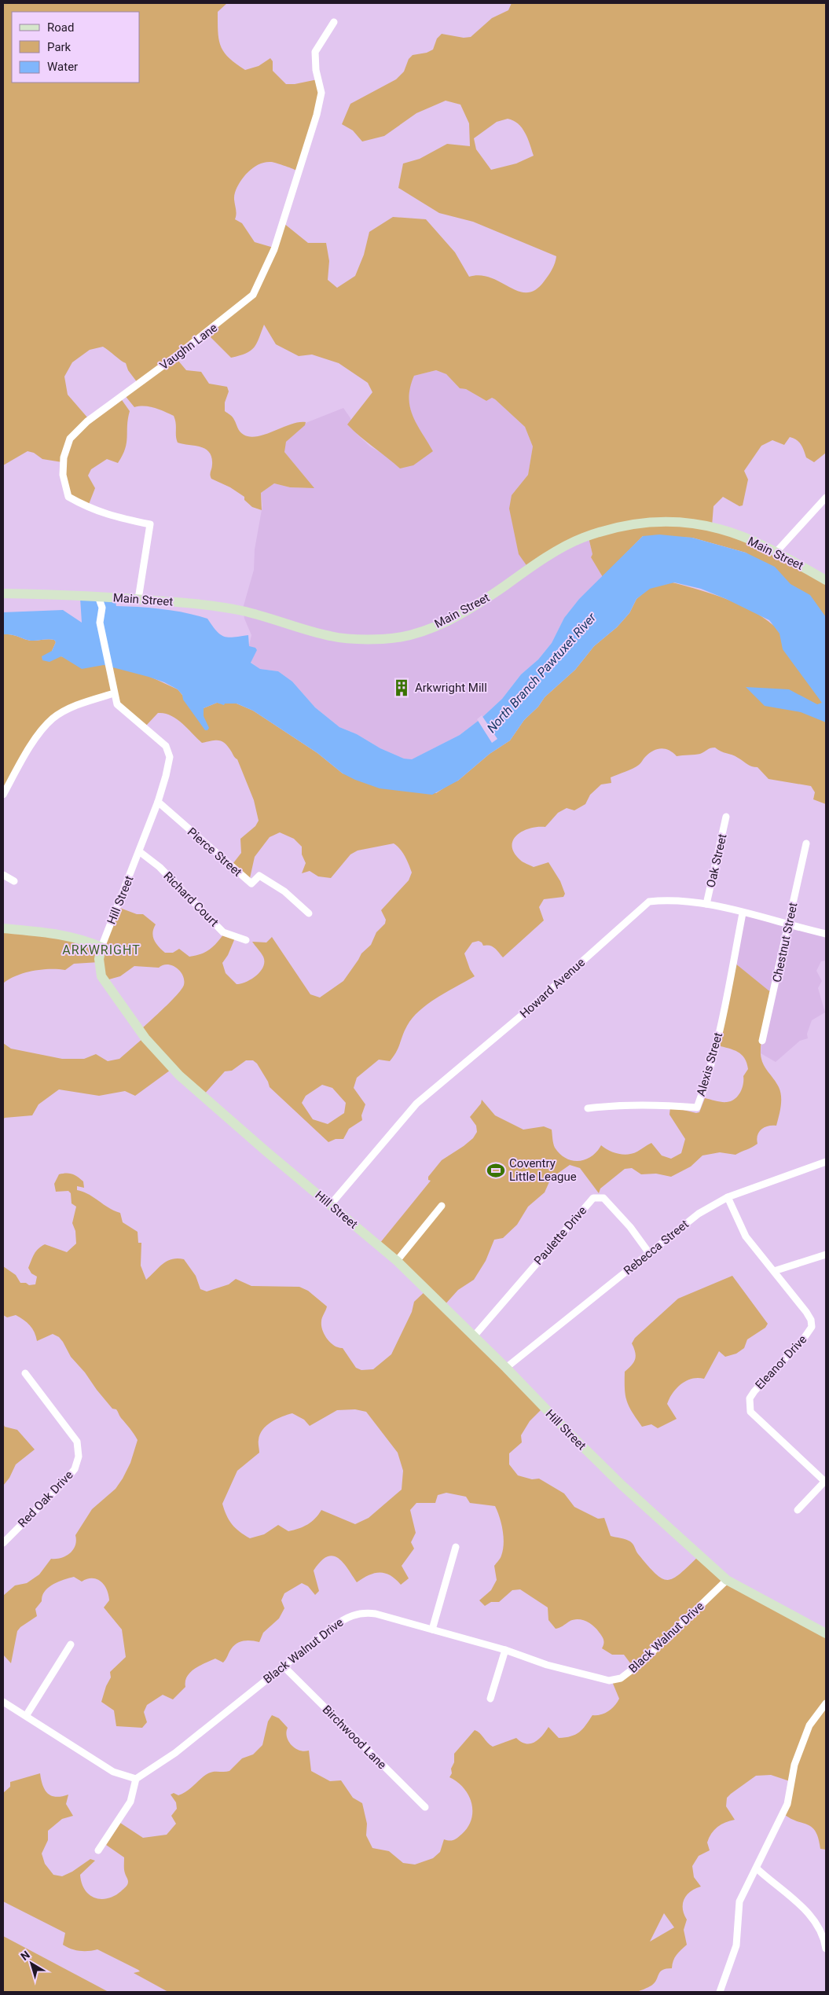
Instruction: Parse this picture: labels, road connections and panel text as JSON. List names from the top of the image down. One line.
{"streets":{"street":["Vaughn Lane","Main Street","Pierce Street","Oak Street","Richard Court","Hill Street","Chestnut Street","Howard Avenue","Alexis Street","Paulette Drive","Rebecca Street","Eleanor Drive","Red Oak Drive","Black Walnut Drive","Birchwood Lane"]},"crossings":[["Vaughn Lane","Main Street"],["Main Street","Hill Street"],["Pierce Street","Hill Street"],["Oak Street","Howard Avenue"],["Richard Court","Hill Street"],["Hill Street","Howard Avenue"],["Hill Street","Paulette Drive"],["Hill Street","Rebecca Street"],["Hill Street","Black Walnut Drive"],["Chestnut Street","Howard Avenue"],["Howard Avenue","Alexis Street"],["Paulette Drive","Rebecca Street"],["Rebecca Street","Eleanor Drive"],["Black Walnut Drive","Birchwood Lane"]],"districts":["ARKWRIGHT"],"water":["North Branch Pawtuxet River"],"places":{"building":["Arkwright Mill"],"sports":["Coventry Little League"]},"legend":["Road","Park","Water"],"north":"top left"}
